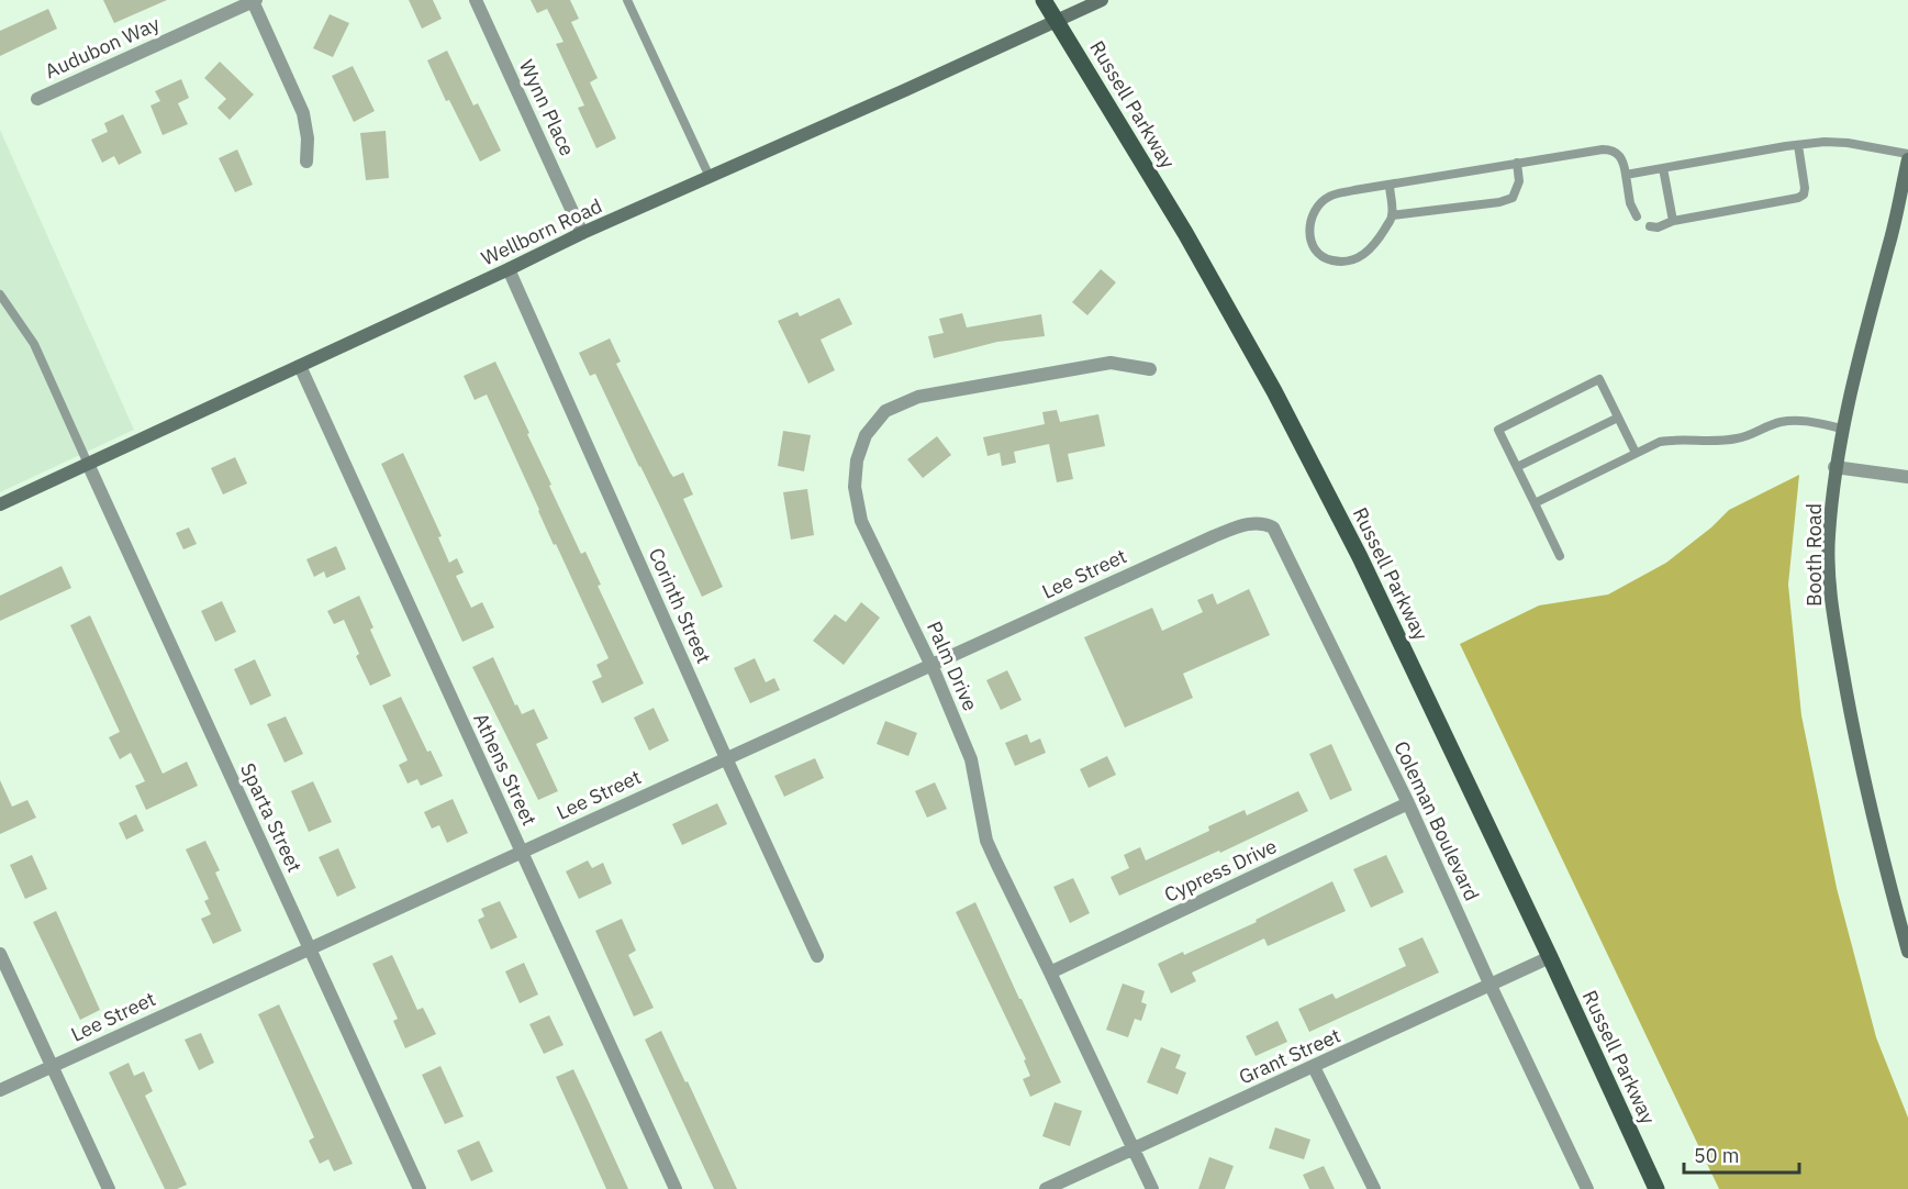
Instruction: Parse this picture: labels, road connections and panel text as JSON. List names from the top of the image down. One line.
{"streets":{"main road":["Russell Parkway"],"street":["Audubon Way","Wynn Place","Wellborn Road","Booth Road","Lee Street","Corinth Street","Palm Drive","Athens Street","Sparta Street","Coleman Boulevard","Cypress Drive","Grant Street"]},"crossings":[["Russell Parkway","Wellborn Road"],["Russell Parkway","Grant Street"],["Wynn Place","Wellborn Road"],["Wellborn Road","Corinth Street"],["Wellborn Road","Athens Street"],["Wellborn Road","Sparta Street"],["Lee Street","Corinth Street"],["Lee Street","Palm Drive"],["Lee Street","Athens Street"],["Lee Street","Sparta Street"],["Lee Street","Coleman Boulevard"],["Palm Drive","Cypress Drive"],["Palm Drive","Grant Street"],["Coleman Boulevard","Cypress Drive"],["Coleman Boulevard","Grant Street"]],"scale_bar":"50 m"}
